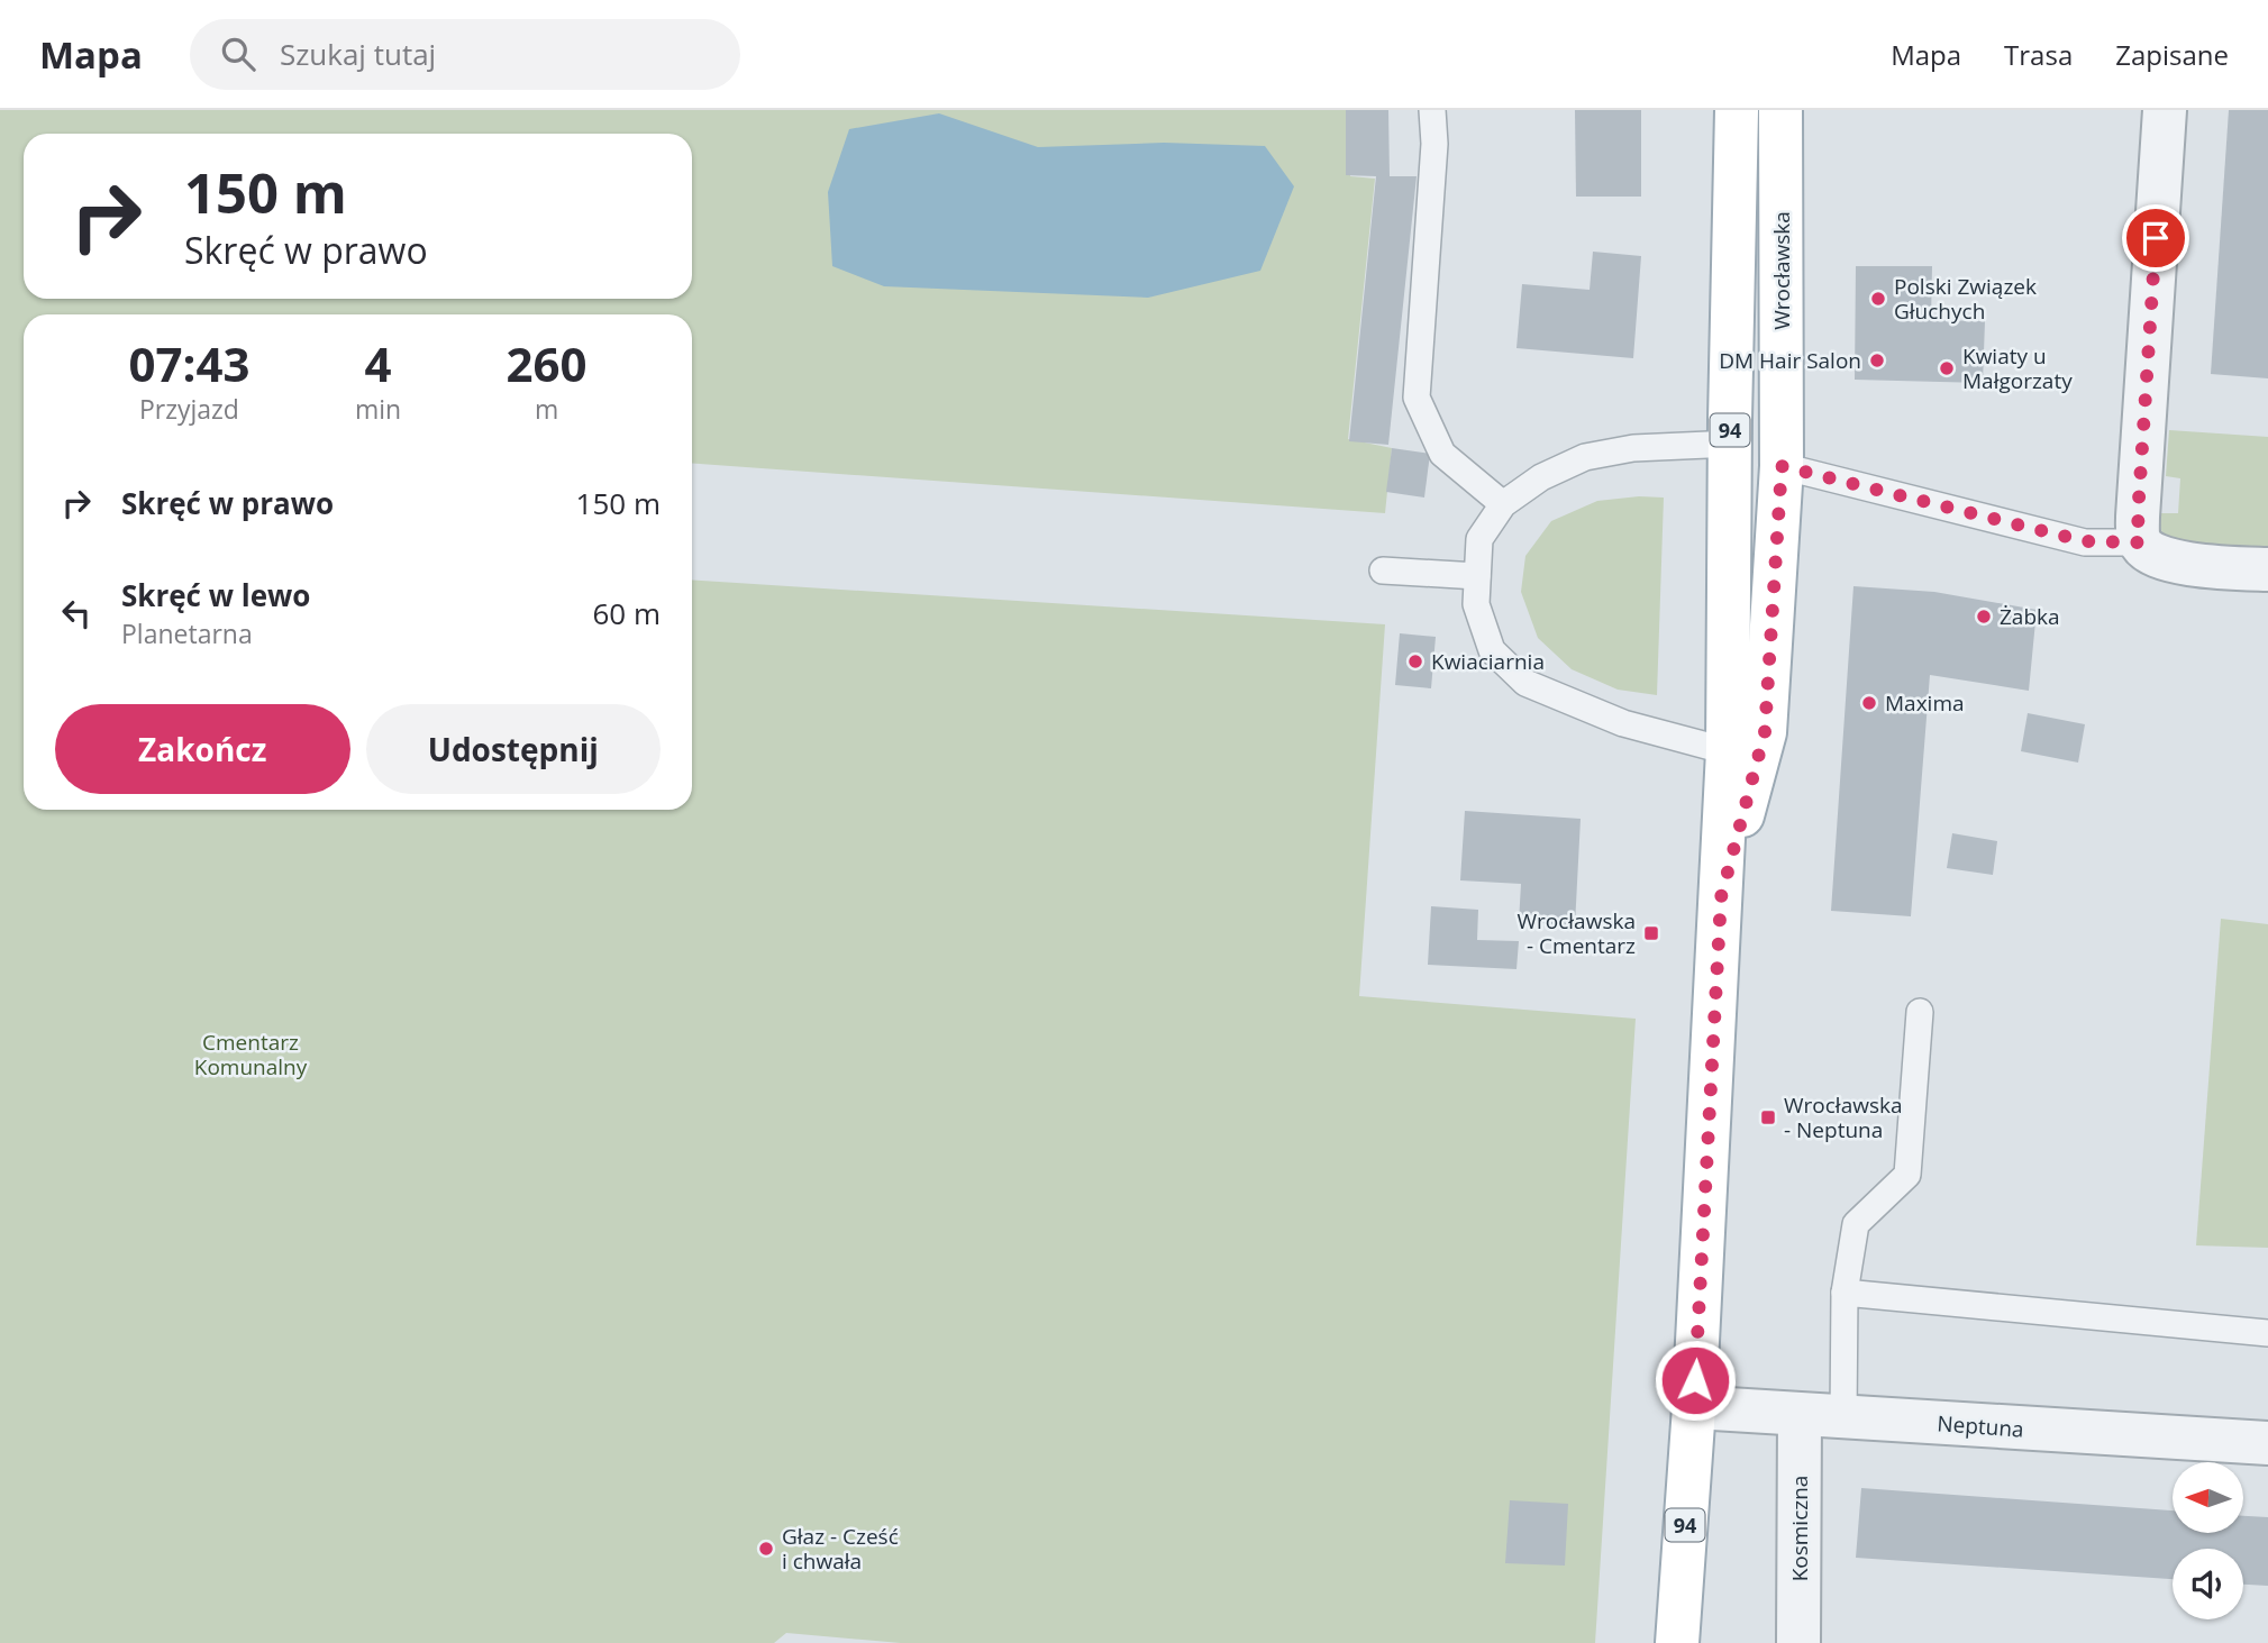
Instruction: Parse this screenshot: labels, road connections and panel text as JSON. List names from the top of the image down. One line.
{"streets":{"main road":["Wrocławska","94"],"street":["Neptuna","Kosmiczna"]},"crossings":[["Wrocławska","Neptuna"],["Neptuna","Kosmiczna"]],"parks":["Cmentarz Komunalny"],"places":{"other":["Polski Związek Głuchych","DM Hair Salon","Kwiaty u Małgorzaty","Żabka","Kwiaciarnia","Maxima","Głaz - Cześć i chwała"],"transit":["Wrocławska - Cmentarz","Wrocławska - Neptuna"]},"north":"left","page":{"header":"Mapa","search":"Szukaj tutaj","nav":["Mapa","Trasa","Zapisane"],"turn":["150 m","Skręć w prawo"],"eta":["07:43","Przyjazd","4","min","260","m"],"list":[{"name":"Skręć w prawo","value":"150 m"},{"name":"Skręć w lewo","note":"Planetarna","value":"60 m"}],"buttons":["Zakończ","Udostępnij"]}}
